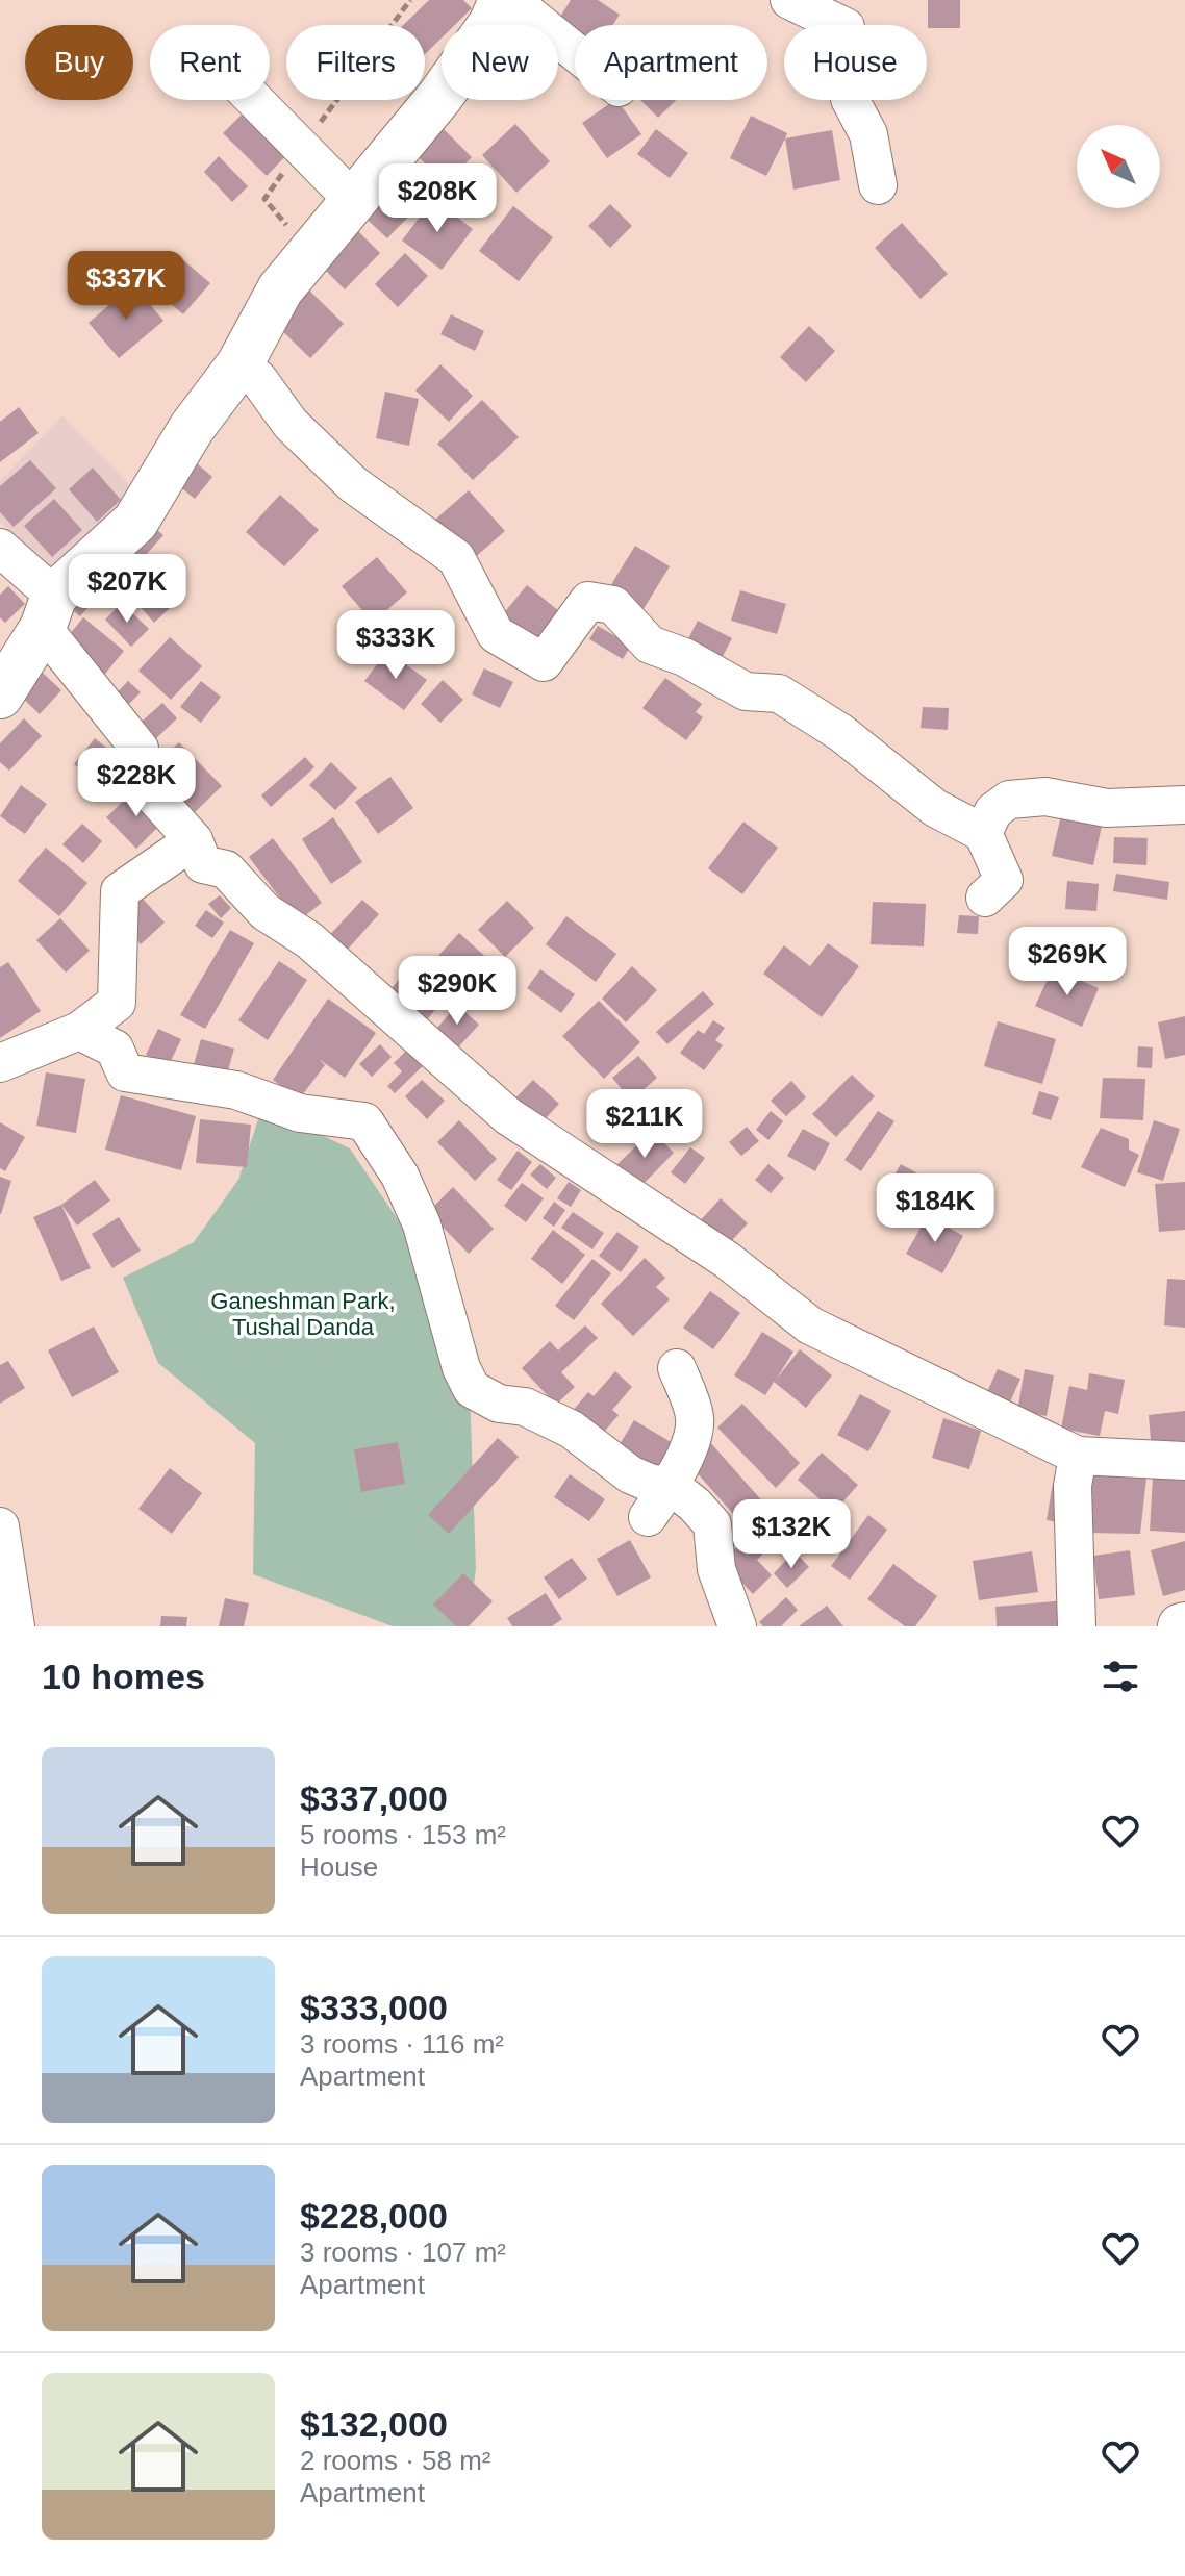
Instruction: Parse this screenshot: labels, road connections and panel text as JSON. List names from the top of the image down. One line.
{"parks":["Ganeshman Park, Tushal Danda"],"north":"top left","page":{"chip":["Buy","Rent","Filters","New","Apartment","House"],"price":["$208K","$337K","$207K","$333K","$228K","$269K","$290K","$211K","$184K","$132K"],"heading":"10 homes","list":[{"name":"$337,000","note":"5 rooms · 153 m² · House"},{"name":"$333,000","note":"3 rooms · 116 m² · Apartment"},{"name":"$228,000","note":"3 rooms · 107 m² · Apartment"},{"name":"$132,000","note":"2 rooms · 58 m² · Apartment"}]}}
